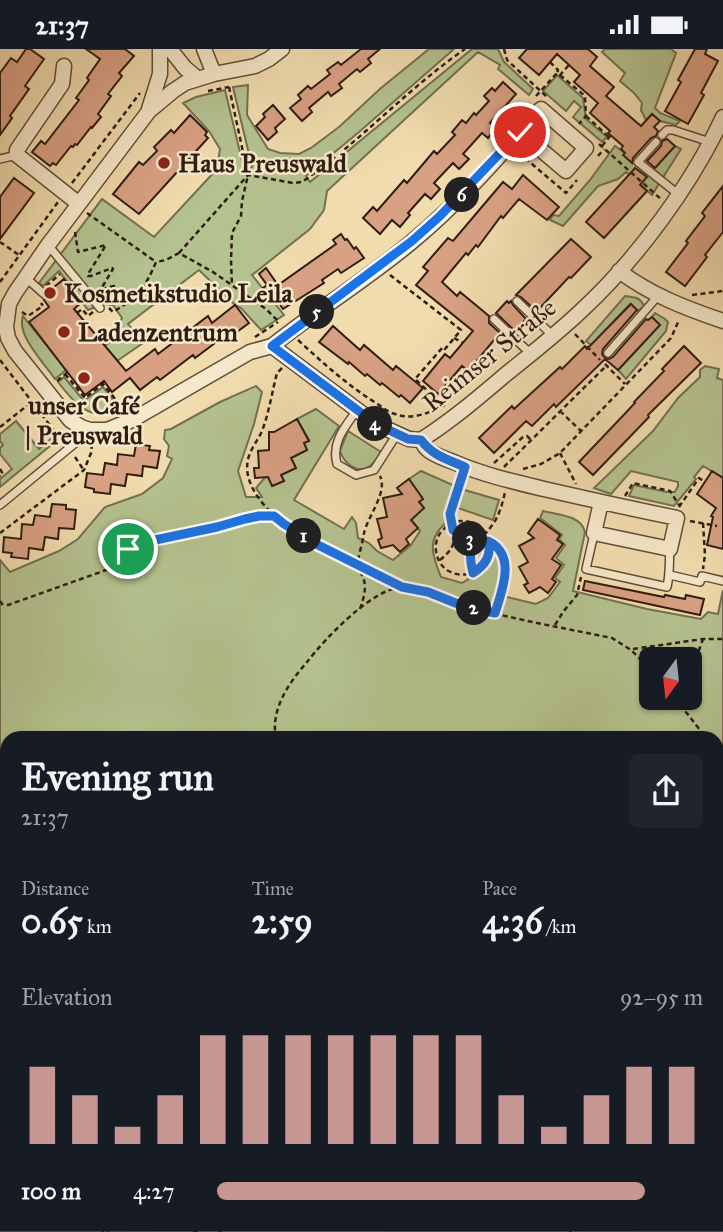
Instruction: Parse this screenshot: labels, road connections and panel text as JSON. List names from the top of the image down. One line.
{"streets":{"street":["Reimser Straße"]},"places":["Haus Preuswald","Kosmetikstudio Leila","Ladenzentrum","unser Café | Preuswald"],"north":"bottom","page":{"status":"21:37","pins":["6","5","4","1","3","2"],"heading":["Evening run","21:37"],"stats":[["Distance","0.65 km"],["Time","2:59"],["Pace","4:36 /km"]],"chart":["Elevation","92–95 m"],"list":[{"name":"100 m","note":"4:27"}]}}
